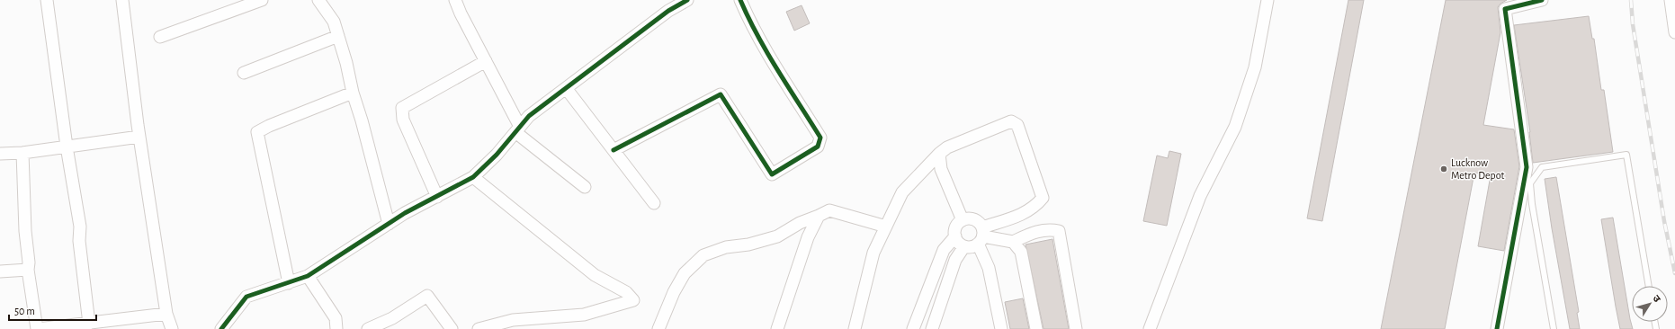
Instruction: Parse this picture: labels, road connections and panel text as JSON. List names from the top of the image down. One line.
{"places":["Lucknow Metro Depot"],"scale_bar":"50 m","north":"top right"}
